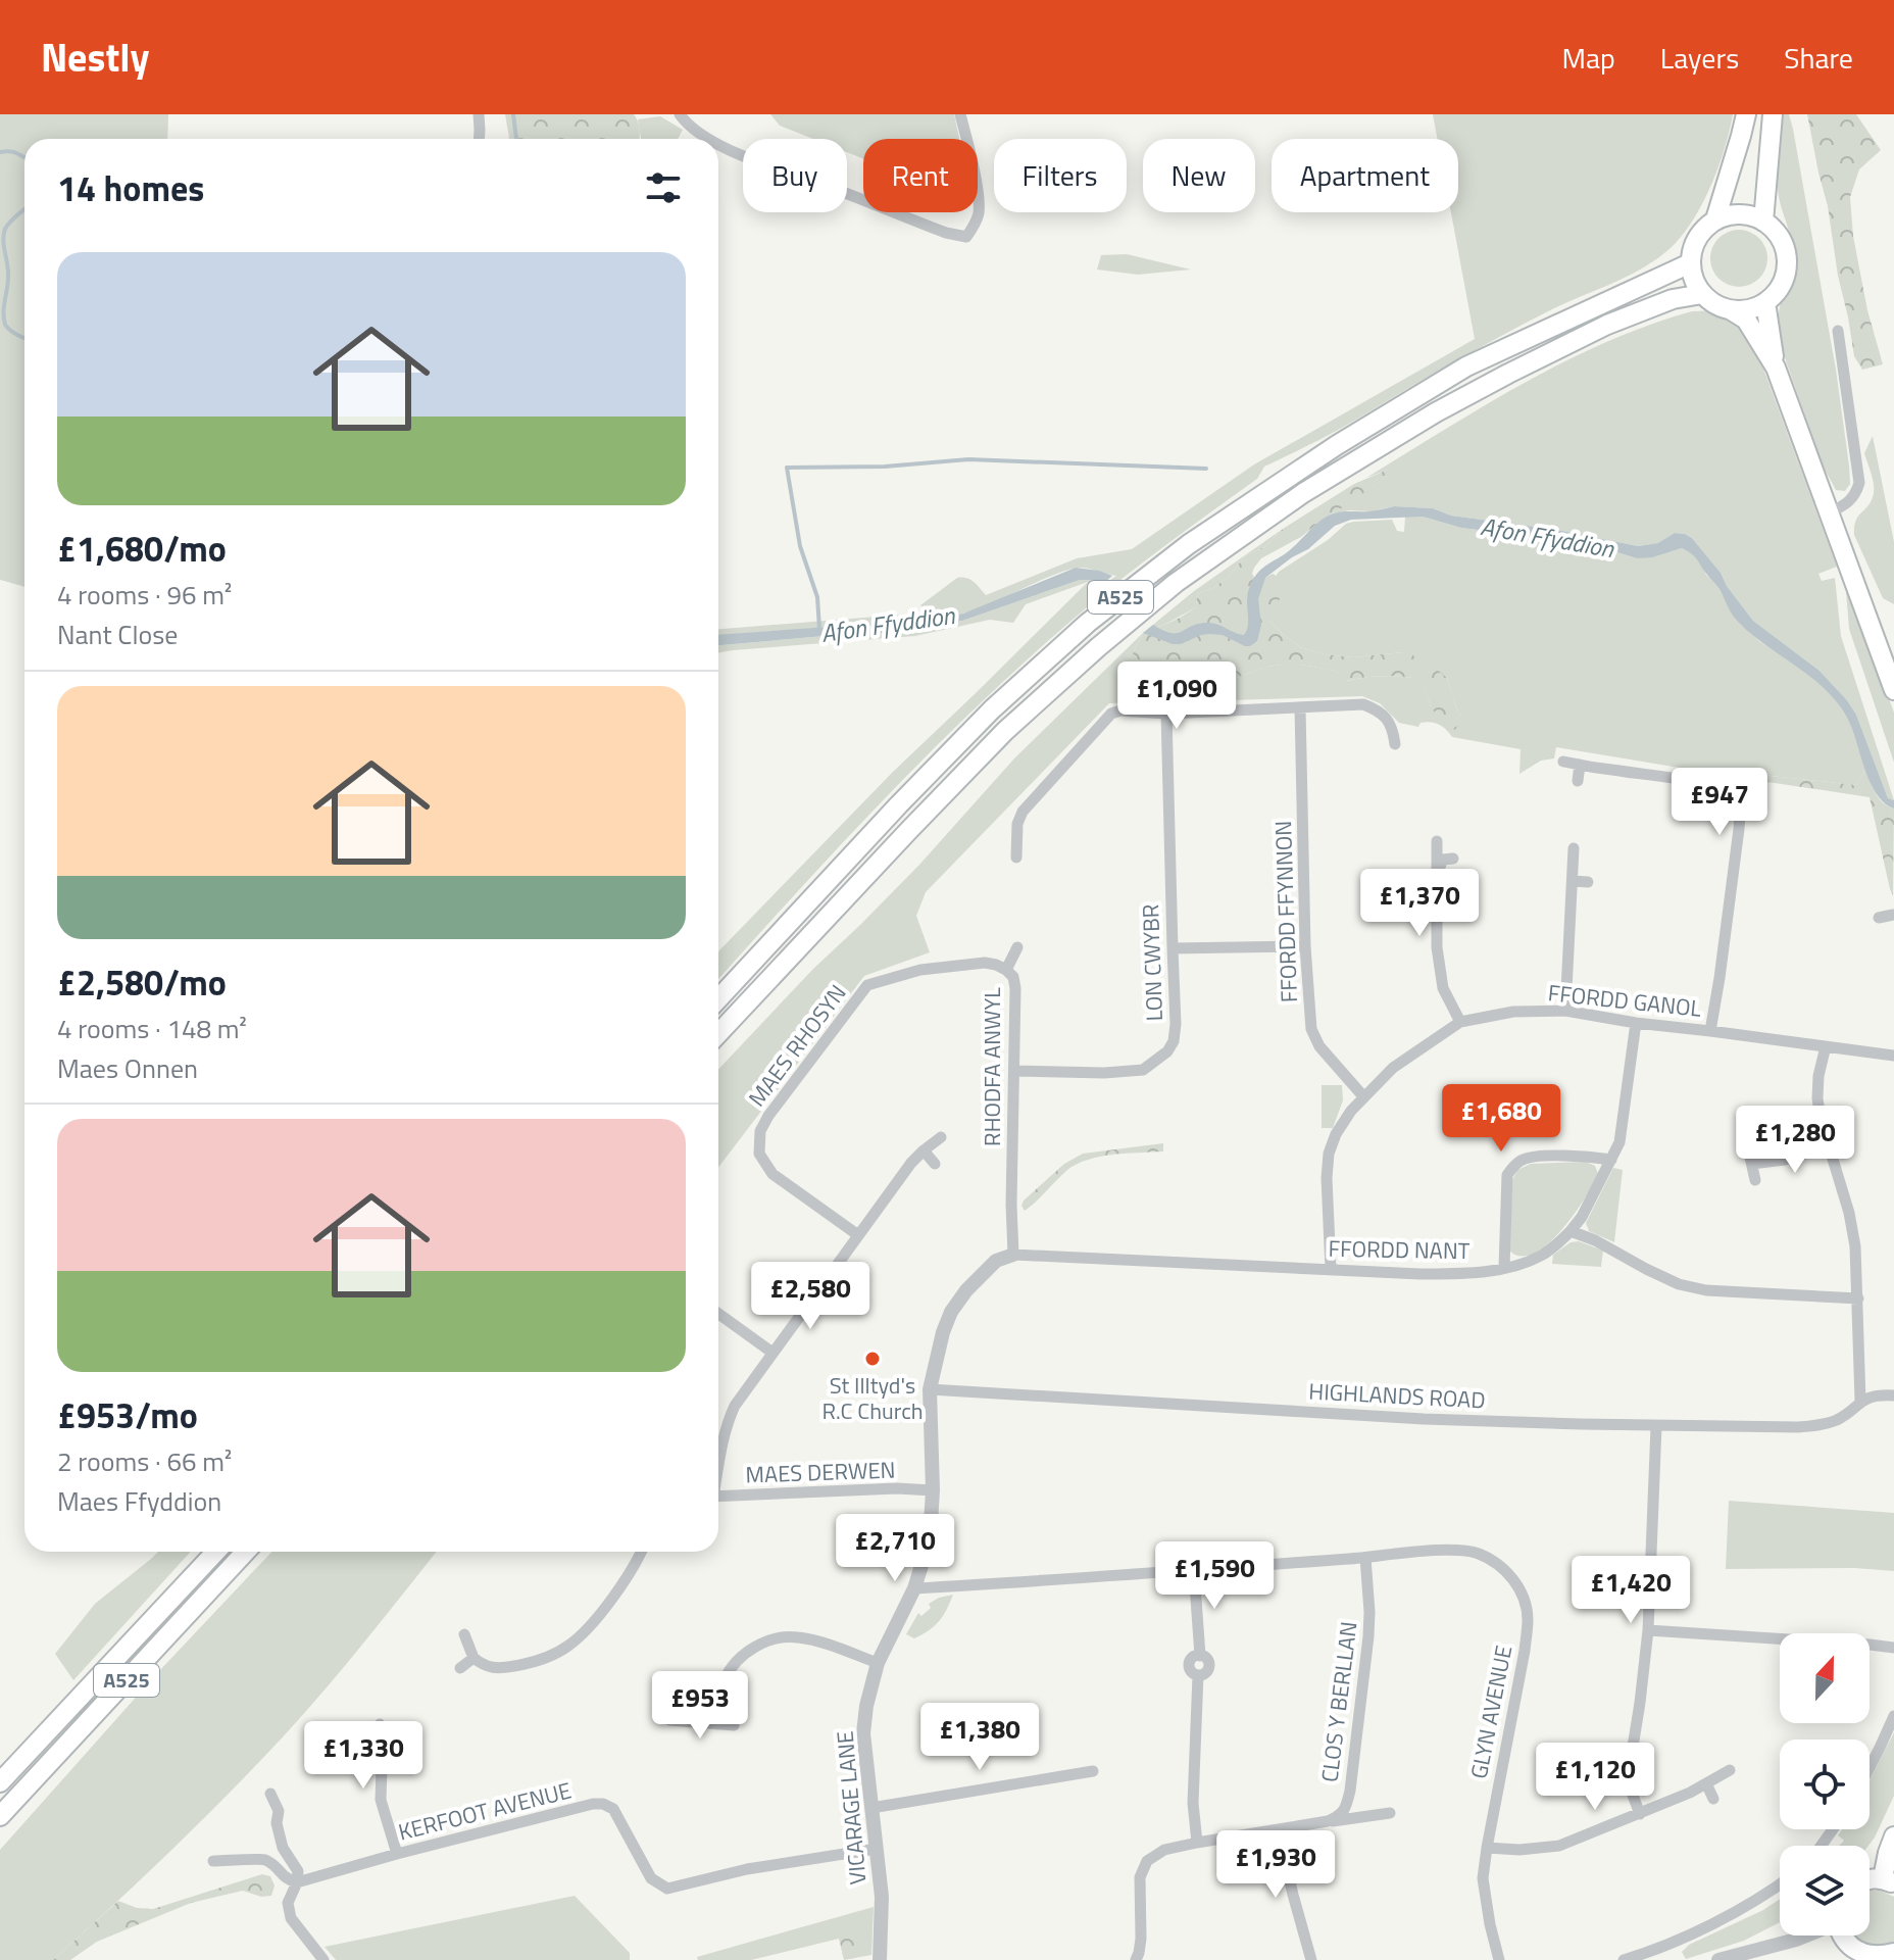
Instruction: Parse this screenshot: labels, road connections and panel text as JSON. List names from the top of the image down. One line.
{"streets":{"main road":["A525"],"street":["FFORDD FFYNNON","LON CWYBR","FFORDD GANOL","MAES RHOSYN","RHODFA ANWYL","FFORDD NANT","HIGHLANDS ROAD","MAES DERWEN","CLOS Y BERLLAN","GLYN AVENUE","VICARAGE LANE","KERFOOT AVENUE"]},"crossings":[["FFORDD FFYNNON","FFORDD GANOL"],["LON CWYBR","RHODFA ANWYL"],["FFORDD GANOL","FFORDD NANT"],["MAES RHOSYN","RHODFA ANWYL"],["RHODFA ANWYL","FFORDD NANT"],["RHODFA ANWYL","VICARAGE LANE"],["FFORDD NANT","VICARAGE LANE"],["HIGHLANDS ROAD","VICARAGE LANE"],["MAES DERWEN","VICARAGE LANE"],["CLOS Y BERLLAN","GLYN AVENUE"],["GLYN AVENUE","VICARAGE LANE"],["VICARAGE LANE","KERFOOT AVENUE"]],"water":["Afon Ffyddion"],"places":["St Illtyd's R.C Church"],"north":"top","page":{"header":"Nestly","nav":["Map","Layers","Share"],"chip":["Buy","Rent","Filters","New","Apartment"],"heading":"14 homes","list":[{"name":"£1,680/mo","note":"4 rooms · 96 m² · Nant Close"},{"name":"£2,580/mo","note":"4 rooms · 148 m² · Maes Onnen"},{"name":"£953/mo","note":"2 rooms · 66 m² · Maes Ffyddion"}],"price":["£1,090","£947","£1,370","£1,680","£1,280","£2,580","£2,710","£1,590","£1,420","£953","£1,380","£1,330","£1,120","£1,930"]}}
